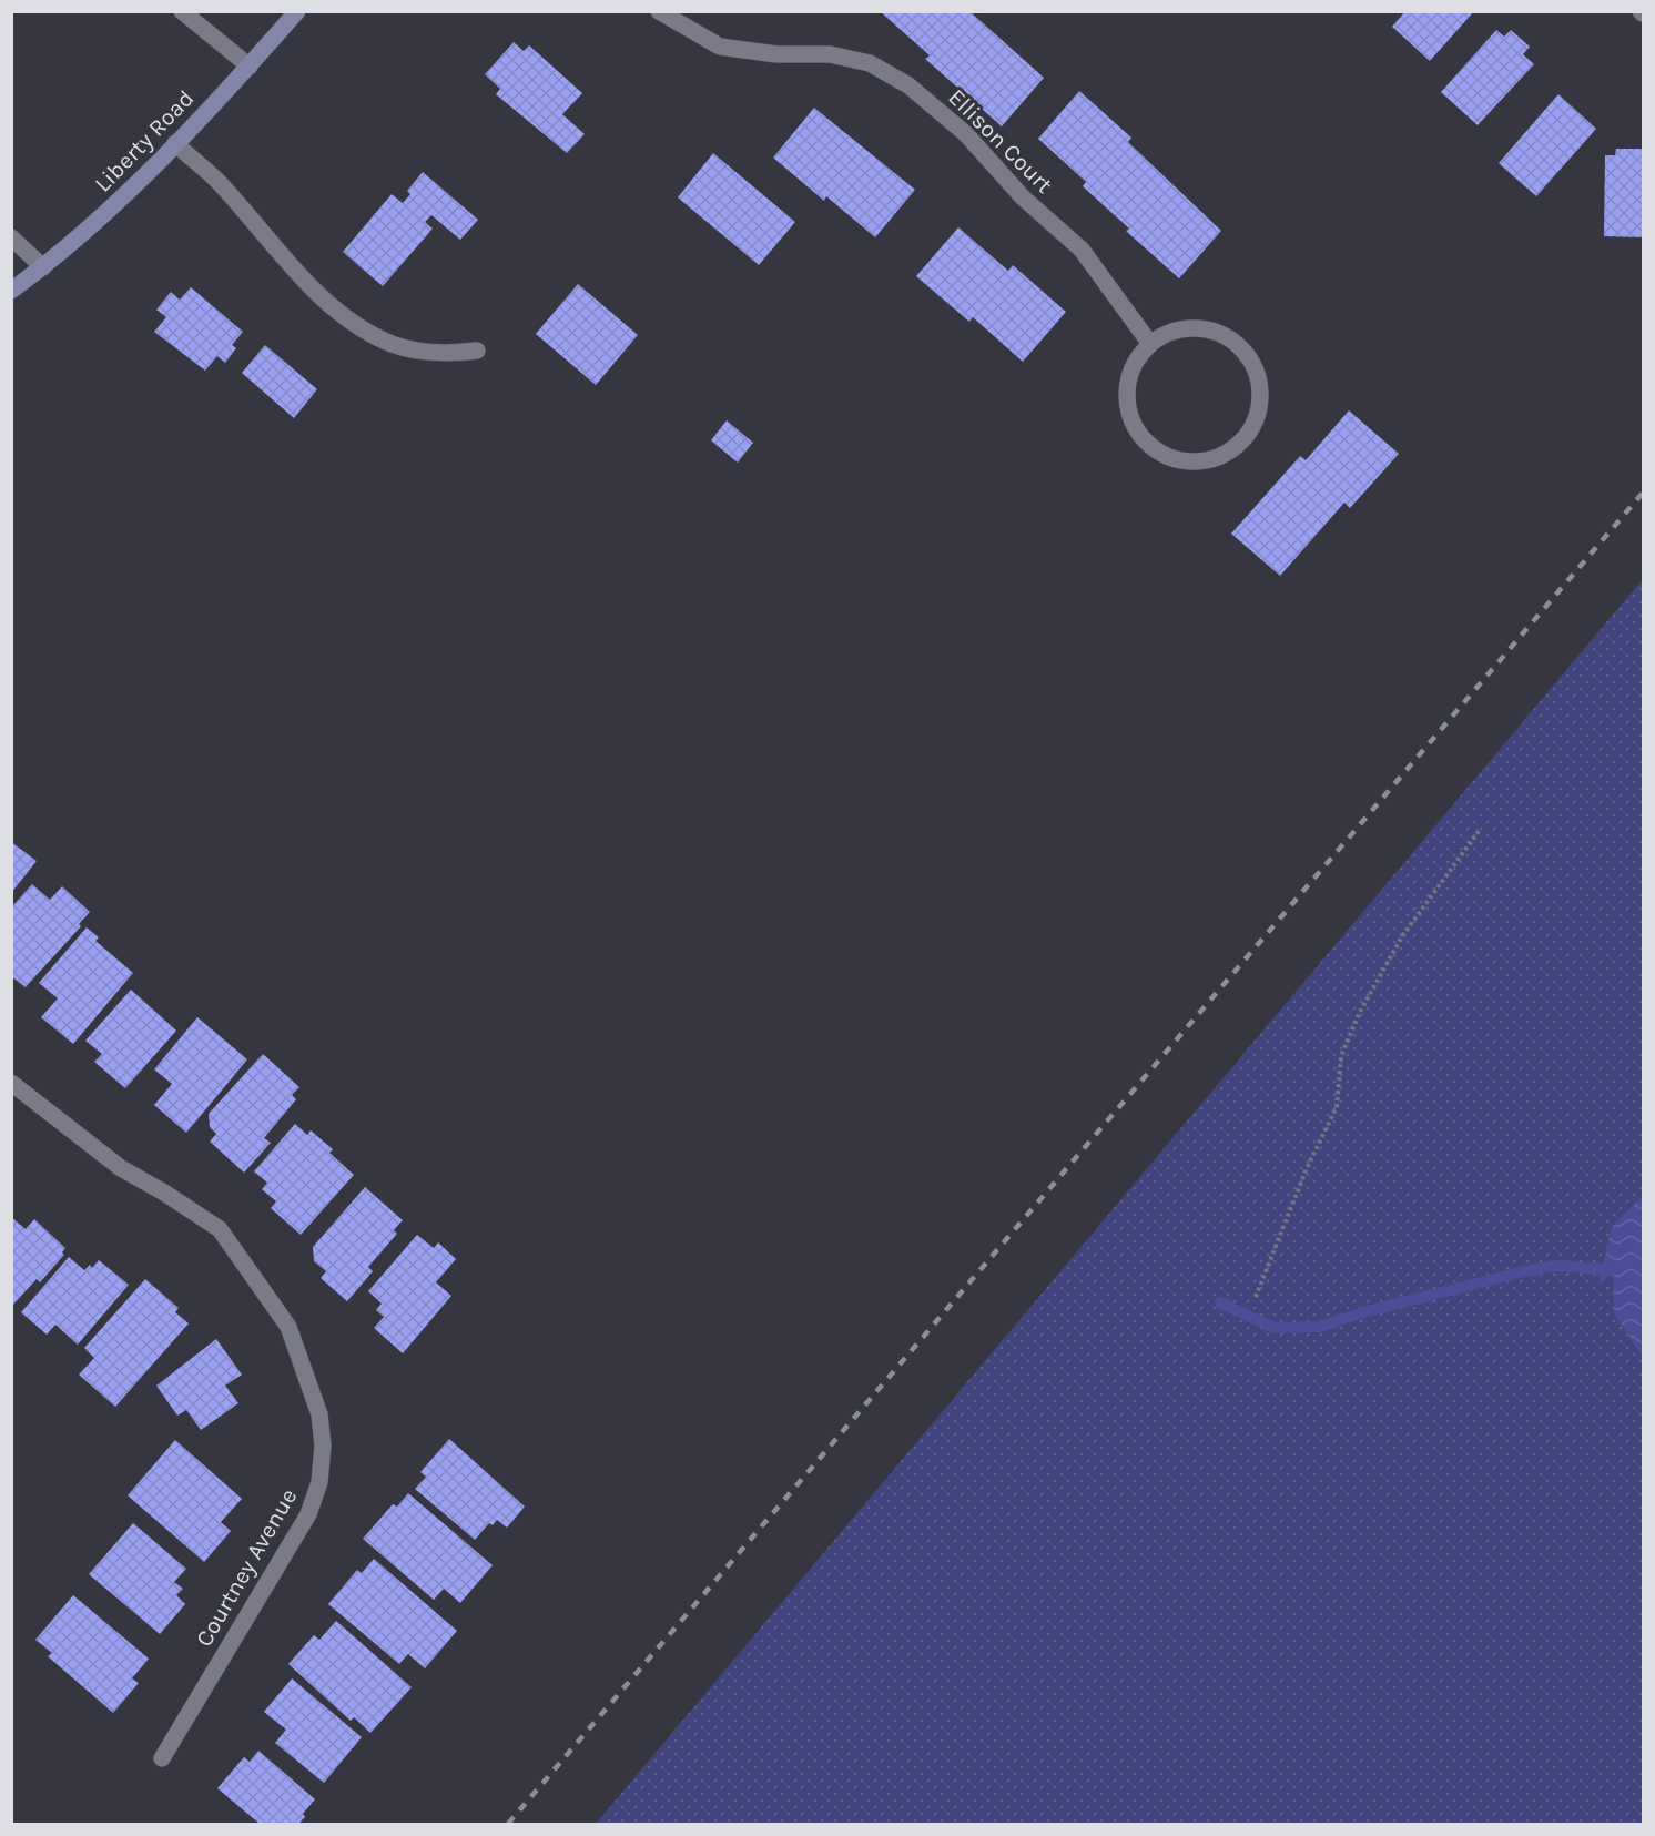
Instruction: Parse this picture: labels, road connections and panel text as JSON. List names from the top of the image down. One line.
{"streets":{"main road":["Liberty Road"],"street":["Ellison Court","Courtney Avenue"]}}
